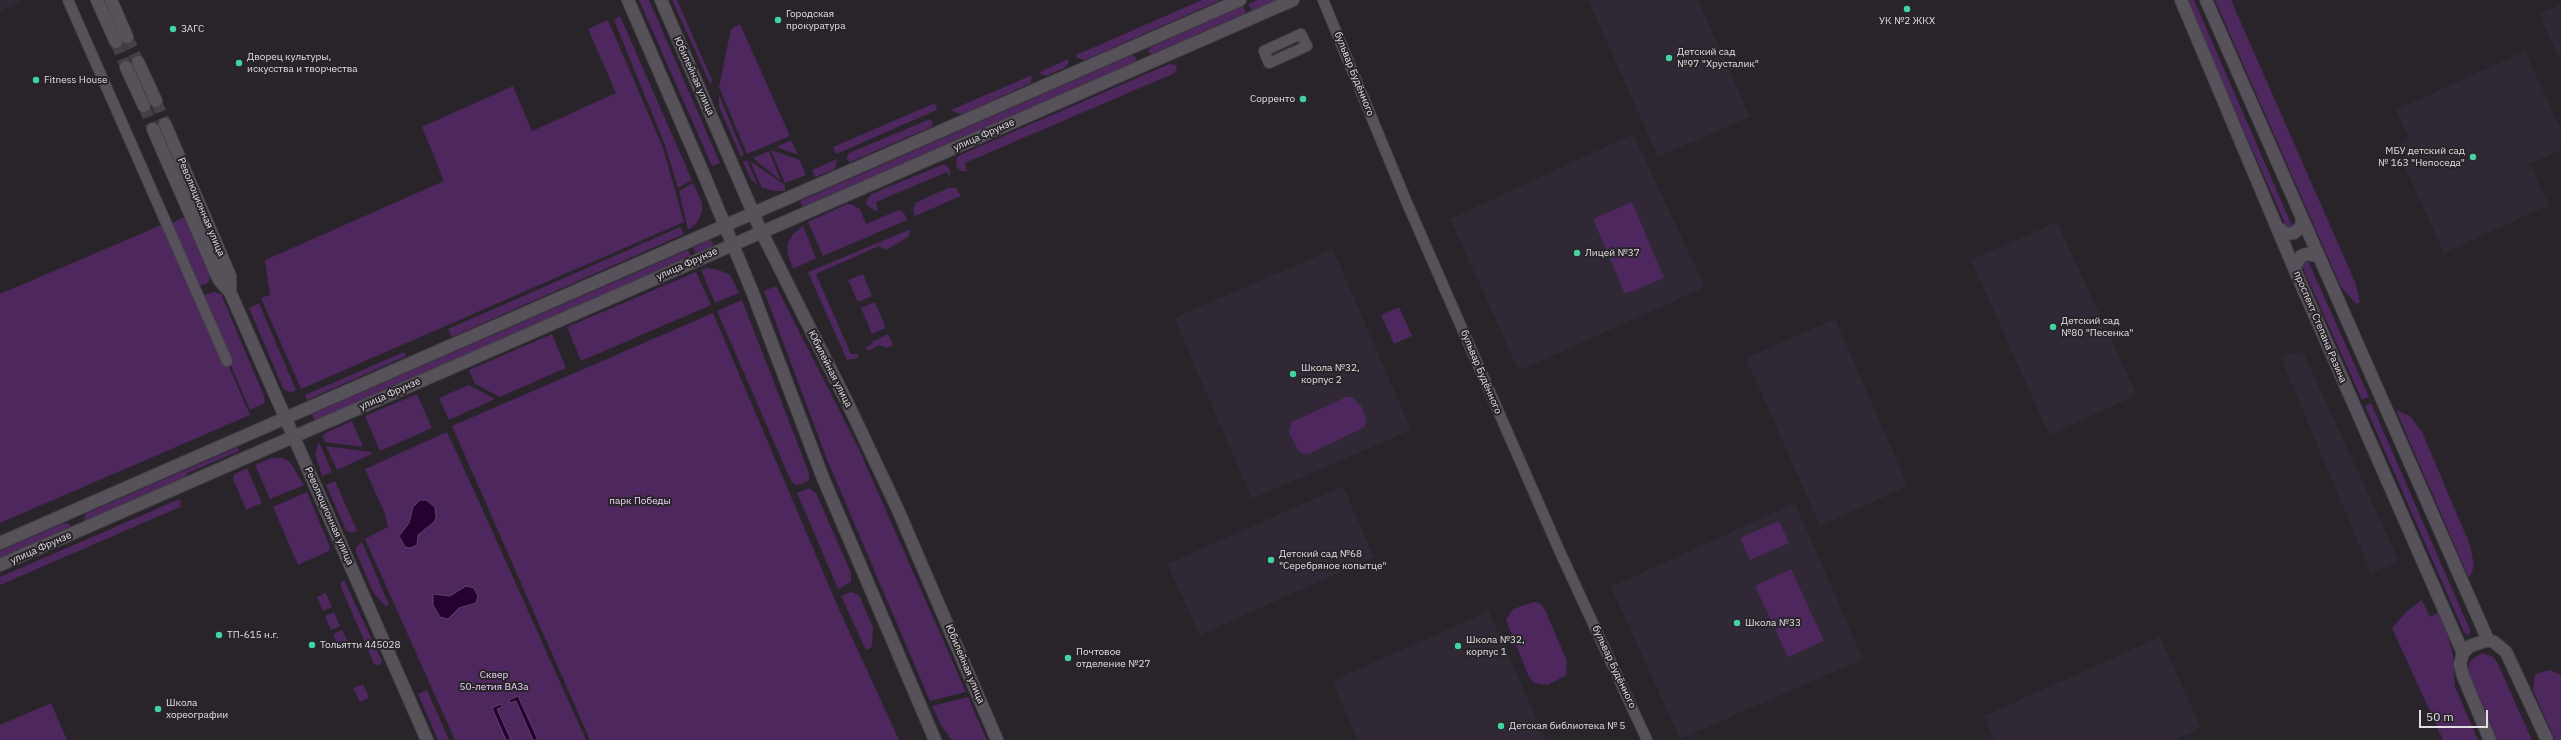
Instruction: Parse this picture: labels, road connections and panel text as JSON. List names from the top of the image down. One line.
{"streets":{"main road":["Юбилейная улица","улица Фрунзе","Революционная улица","проспект Степана Разина"],"street":["бульвар Будённого"]},"crossings":[["Юбилейная улица","улица Фрунзе"],["улица Фрунзе","Революционная улица"]],"parks":["парк Победы","Сквер 50-летия ВАЗа"],"places":["УК №2 ЖКХ","Городская прокуратура","ЗАГС","Детский сад №97 \"Хрусталик\"","Дворец культуры, искусства и творчества","Fitness House","Сорренто","МБУ детский сад № 163 \"Непоседа\"","Лицей №37","Детский сад №80 \"Песенка\"","Школа №32, корпус 2","Детский сад №68 \"Серебряное копытце\"","Школа №33","ТП-615 н.г.","Тольятти 445028","Школа №32, корпус 1","Почтовое отделение №27","Школа хореографии","Детская библиотека № 5"],"scale_bar":"50 m"}
